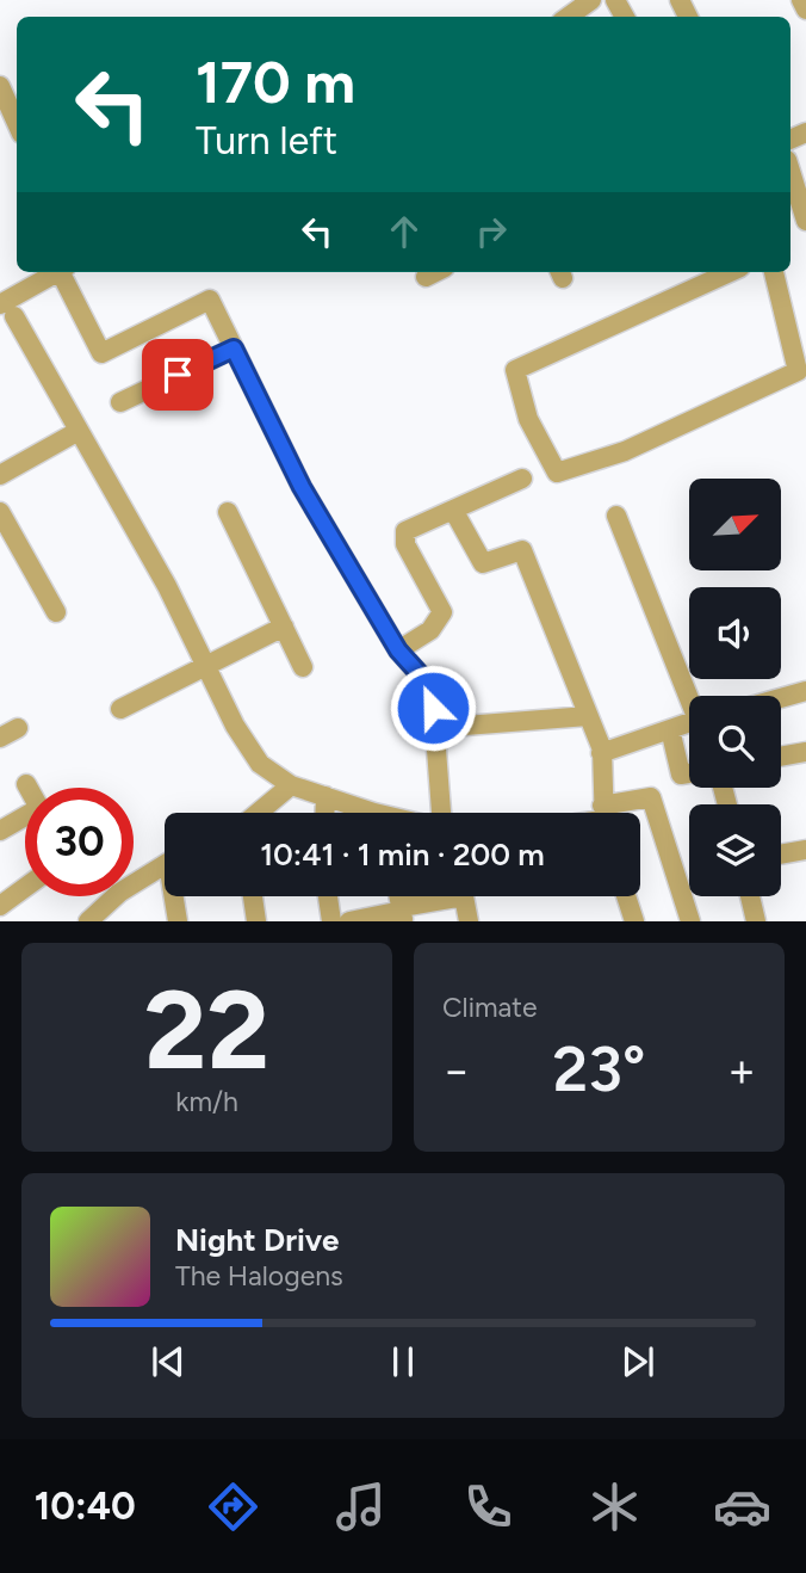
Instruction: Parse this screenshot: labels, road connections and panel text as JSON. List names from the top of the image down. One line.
{"north":"top right","page":{"turn":["170 m","Turn left"],"limit":"30","trip":"10:41 · 1 min · 200 m","tile":[["22","km/h"],"Climate"],"heat":["−","23°","+"],"song":["Night Drive","The Halogens"],"tabs":"10:40"}}
